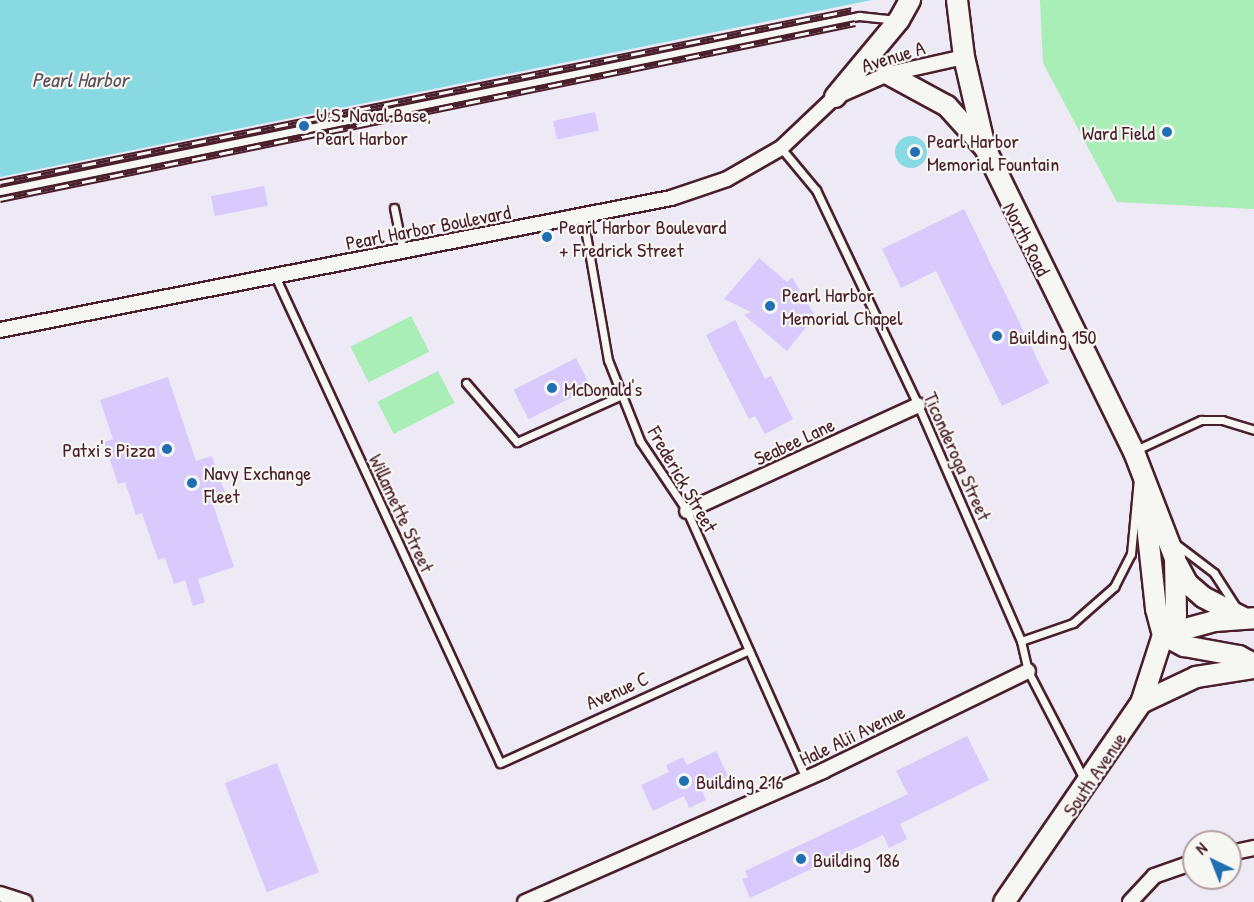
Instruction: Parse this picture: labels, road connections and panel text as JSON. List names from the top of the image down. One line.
{"streets":{"street":["Avenue A","Pearl Harbor Boulevard","North Road","Seabee Lane","Hale Alii Avenue","South Avenue"],"lane":["Ticonderoga Street","Frederick Street","Willamette Street","Avenue C"]},"crossings":[["Avenue A","Pearl Harbor Boulevard"],["Avenue A","North Road"],["Pearl Harbor Boulevard","Ticonderoga Street"],["Pearl Harbor Boulevard","Frederick Street"],["Pearl Harbor Boulevard","Willamette Street"],["North Road","South Avenue"],["Seabee Lane","Ticonderoga Street"],["Seabee Lane","Frederick Street"],["Ticonderoga Street","Hale Alii Avenue"],["Ticonderoga Street","South Avenue"],["Frederick Street","Avenue C"],["Frederick Street","Hale Alii Avenue"],["Willamette Street","Avenue C"]],"water":["Pearl Harbor"],"places":["U.S. Naval Base, Pearl Harbor","Ward Field","Pearl Harbor Memorial Fountain","Pearl Harbor Boulevard + Fredrick Street","Pearl Harbor Memorial Chapel","Building 150","McDonald's","Patxi's Pizza","Navy Exchange Fleet","Building 216","Building 186"],"north":"top left"}
